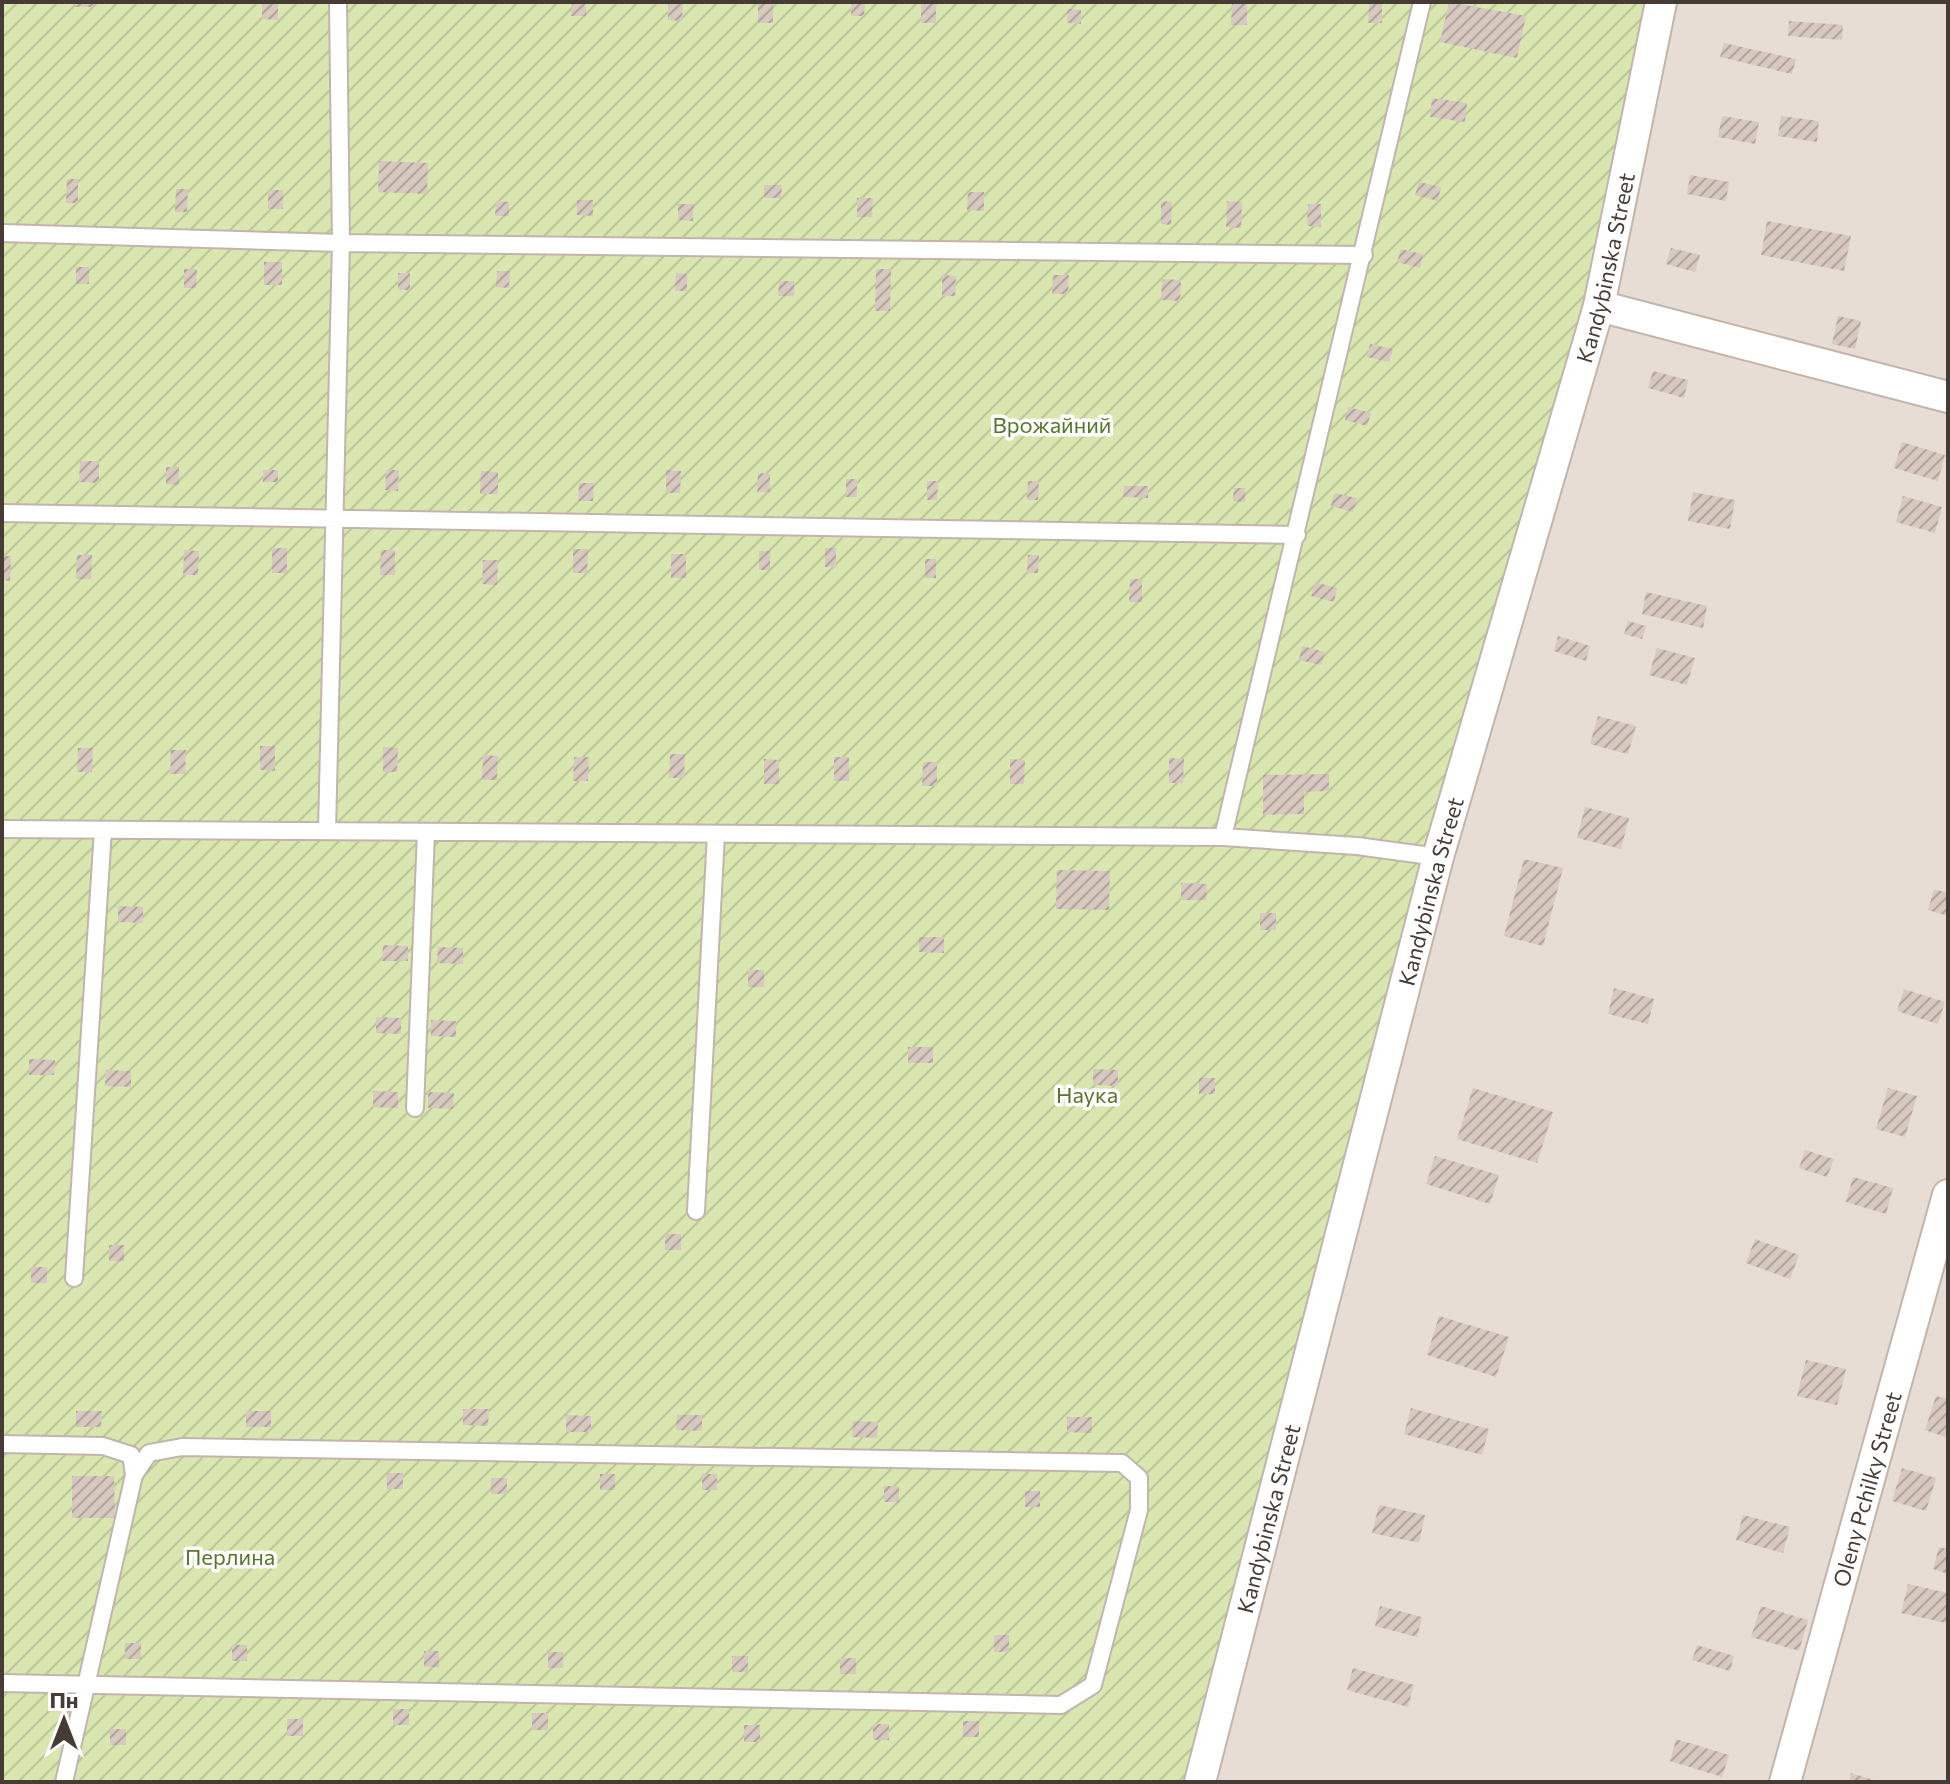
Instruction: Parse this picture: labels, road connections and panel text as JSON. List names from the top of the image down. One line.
{"streets":{"street":["Kandybinska Street","Oleny Pchilky Street"]},"parks":["Врожайний","Наука","Перлина"],"north":"top"}
